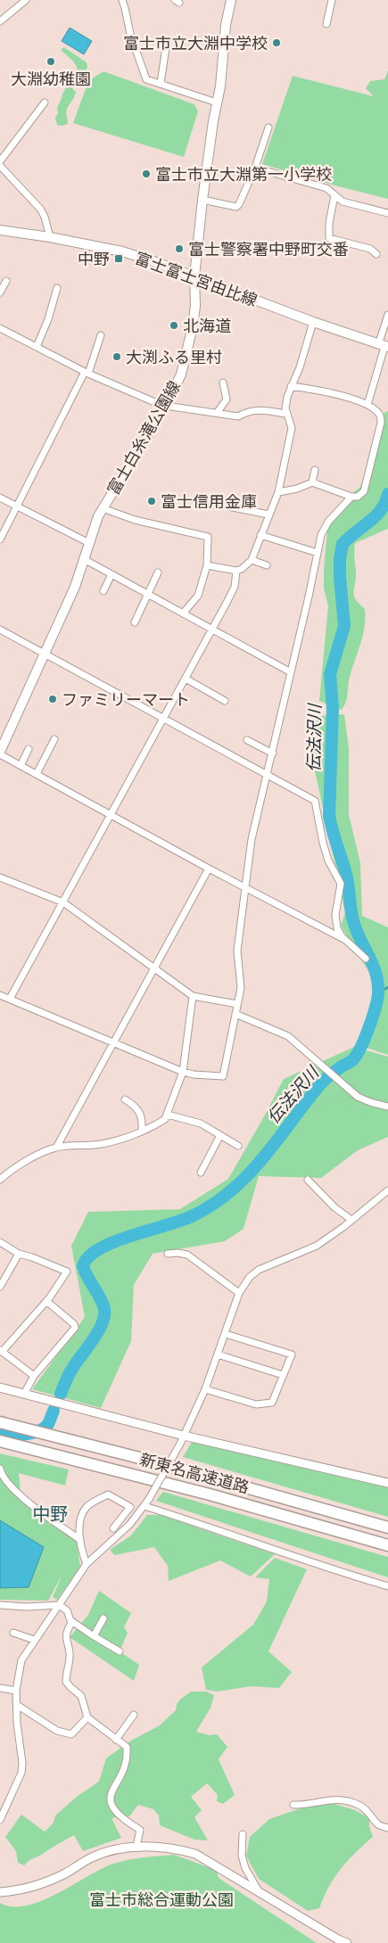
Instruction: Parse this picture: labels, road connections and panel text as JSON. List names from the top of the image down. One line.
{"streets":{"highway":["新東名高速道路"],"main road":["富士富士宮由比線","富士白糸滝公園線"]},"crossings":[["富士富士宮由比線","富士白糸滝公園線"]],"districts":["中野"],"water":["伝法沢川"],"parks":["富士市総合運動公園"],"places":{"other":["富士市立大淵中学校","大淵幼稚園","富士市立大淵第一小学校","富士警察署中野町交番","北海道","大渕ふる里村","富士信用金庫","ファミリーマート"],"transit":["中野"]}}
